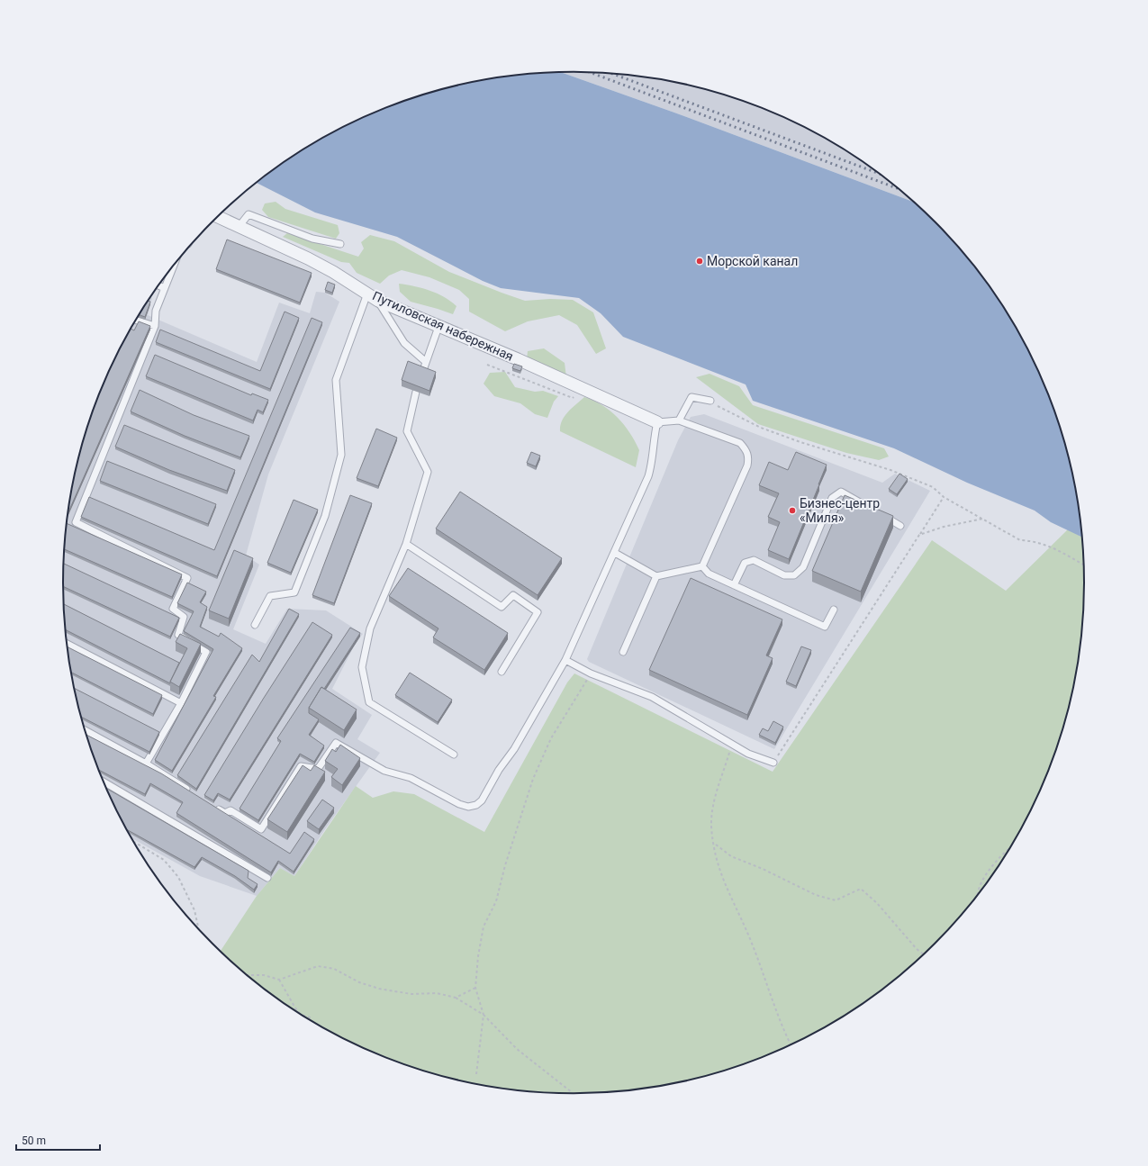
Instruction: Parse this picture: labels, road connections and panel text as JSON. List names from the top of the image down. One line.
{"streets":{"street":["Путиловская набережная"]},"places":["Морской канал","Бизнес-центр «Миля»"],"scale_bar":"50 m"}
